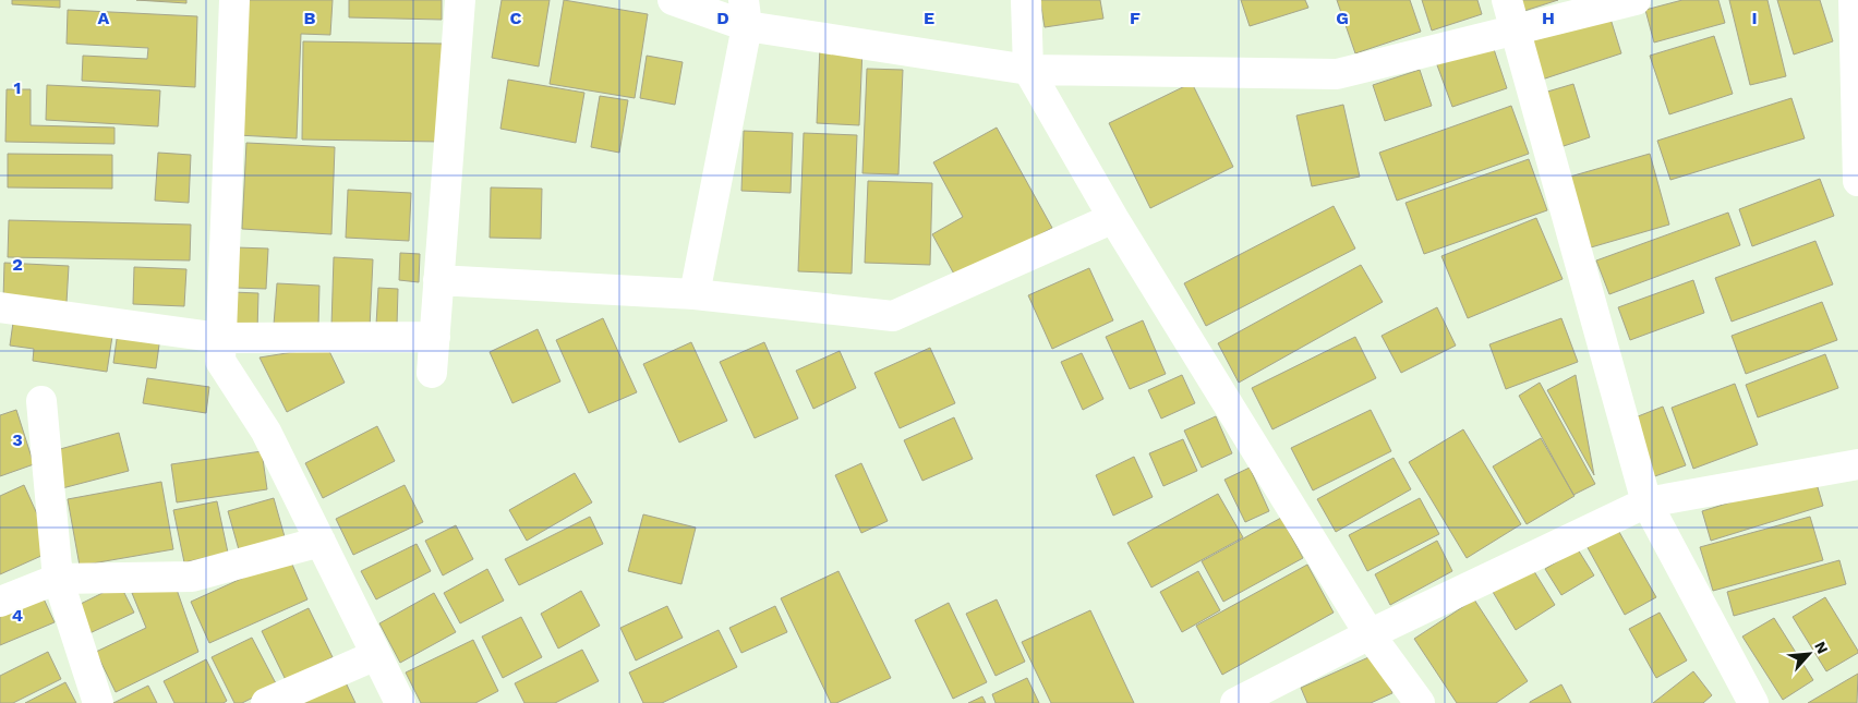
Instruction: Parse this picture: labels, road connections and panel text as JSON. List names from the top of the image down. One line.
{"north":"top right","grid":{"columns":["A","B","C","D","E","F","G","H","I"],"rows":["1","2","3","4"]}}
